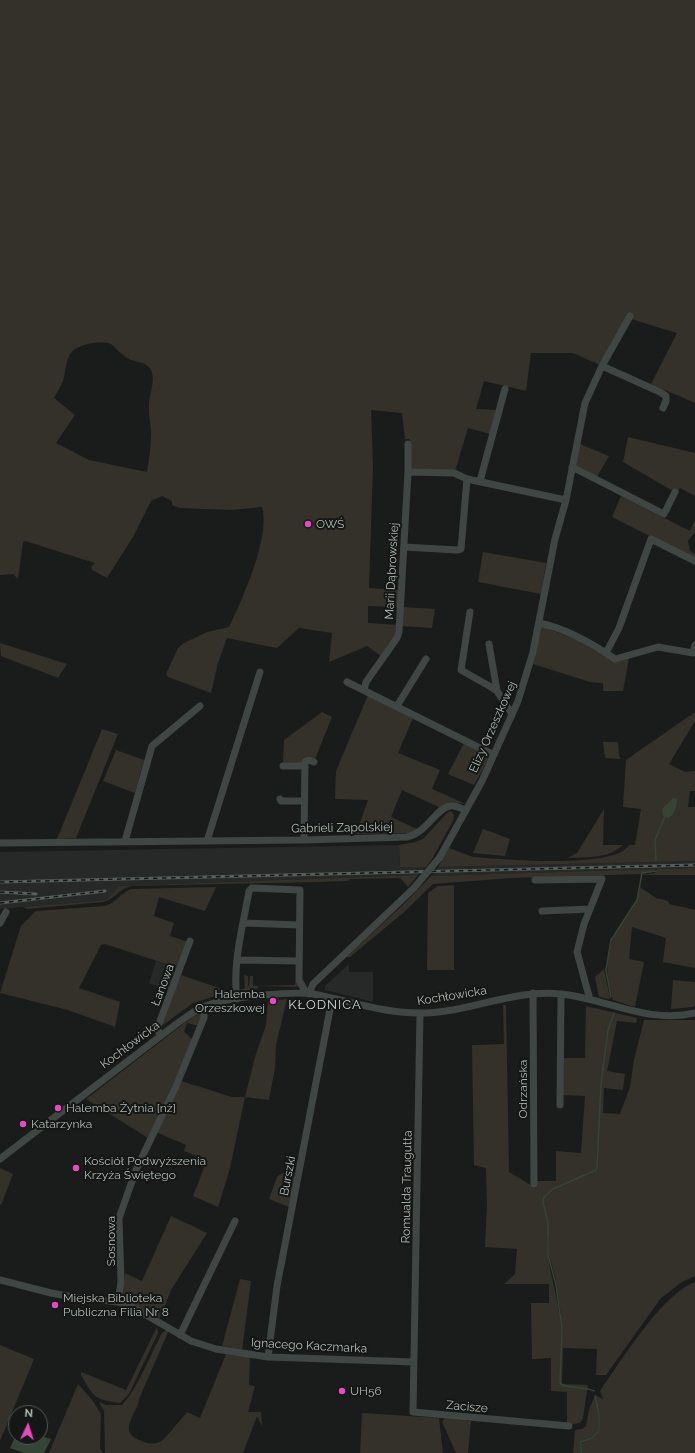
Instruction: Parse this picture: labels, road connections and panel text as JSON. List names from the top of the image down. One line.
{"streets":{"street":["Marii Dąbrowskiej","Elizy Orzeszkowej","Gabrieli Zapolskiej","Łanowa","Kochłowicka","Odrzańska","Burszki","Romualda Traugutta","Sosnowa","Ignacego Kaczmarka","Zacisze"]},"crossings":[["Elizy Orzeszkowej","Gabrieli Zapolskiej"],["Elizy Orzeszkowej","Kochłowicka"],["Łanowa","Kochłowicka"],["Kochłowicka","Odrzańska"],["Kochłowicka","Burszki"],["Kochłowicka","Romualda Traugutta"],["Kochłowicka","Sosnowa"],["Burszki","Ignacego Kaczmarka"],["Romualda Traugutta","Ignacego Kaczmarka"],["Romualda Traugutta","Zacisze"],["Sosnowa","Ignacego Kaczmarka"],["Ignacego Kaczmarka","Zacisze"]],"districts":["KŁODNICA"],"places":["OWŚ","Halemba Orzeszkowej","Halemba Żytnia [nż]","Katarzynka","Kościół Podwyższenia Krzyża Świętego","Miejska Biblioteka Publiczna Filia Nr 8","UH56"],"north":"top"}
